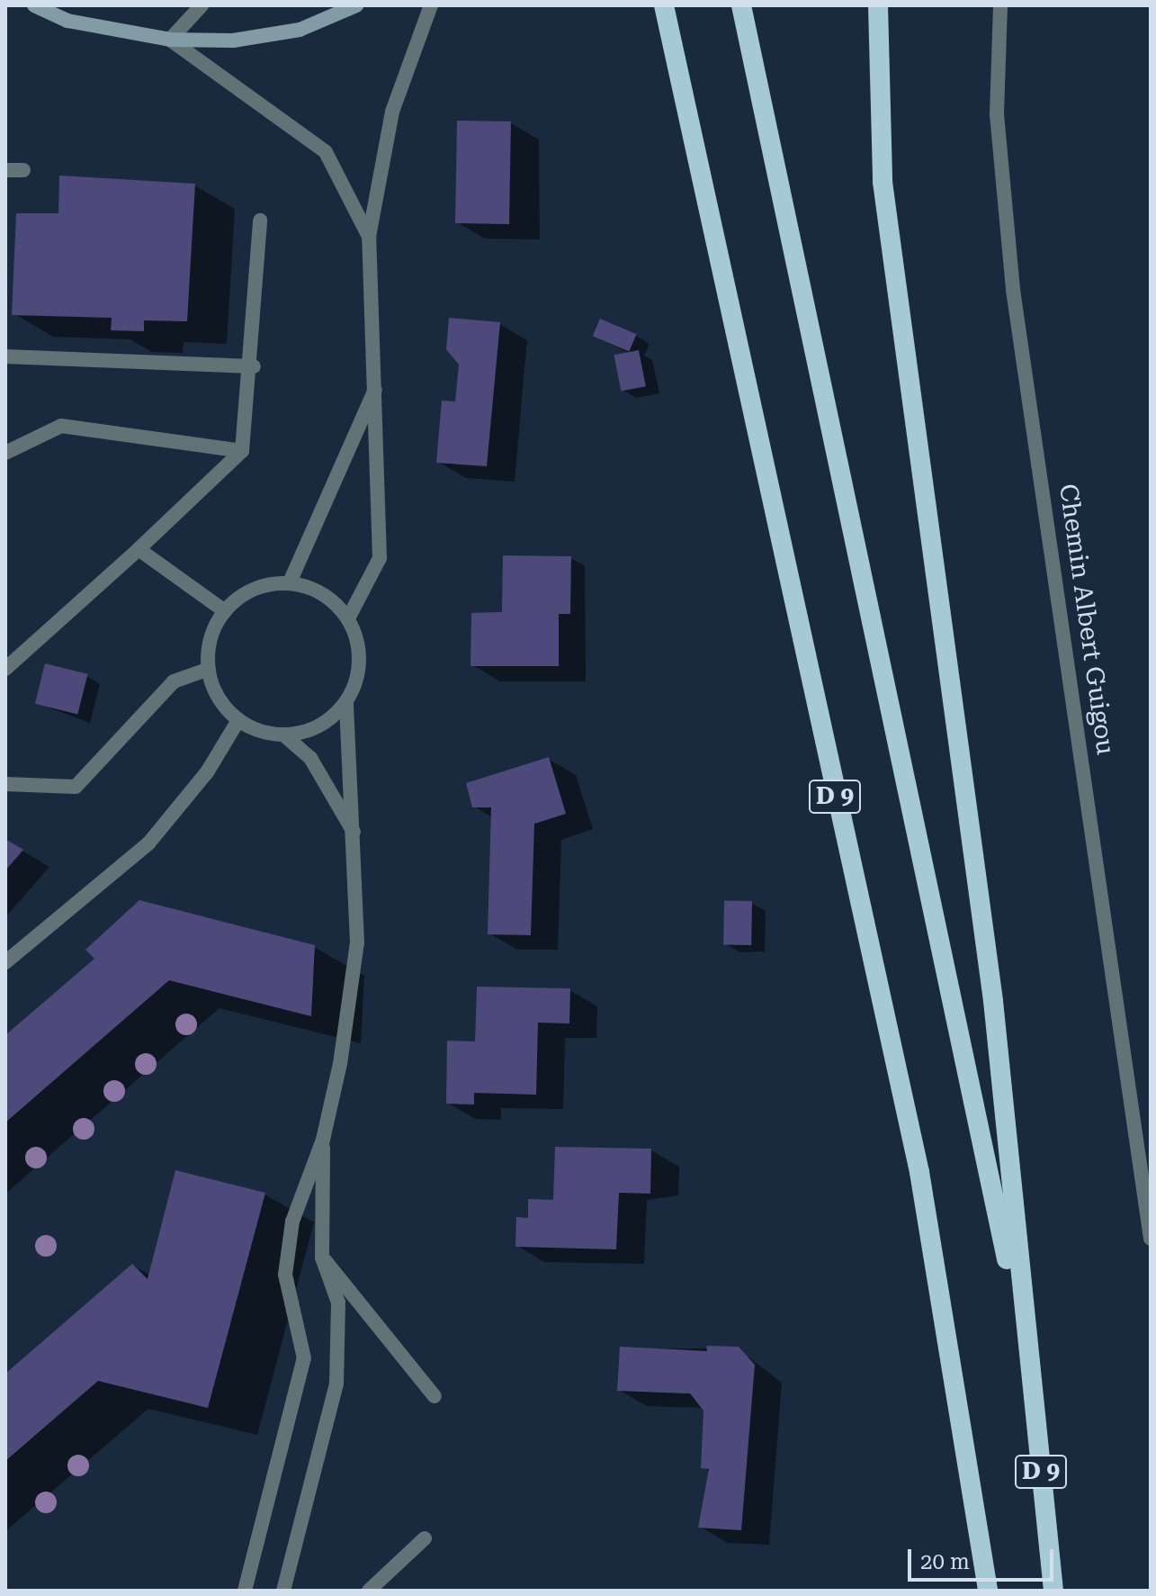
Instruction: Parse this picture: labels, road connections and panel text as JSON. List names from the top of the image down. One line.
{"streets":{"highway":["D 9"],"street":["Chemin Albert Guigou"]},"scale_bar":"20 m"}
